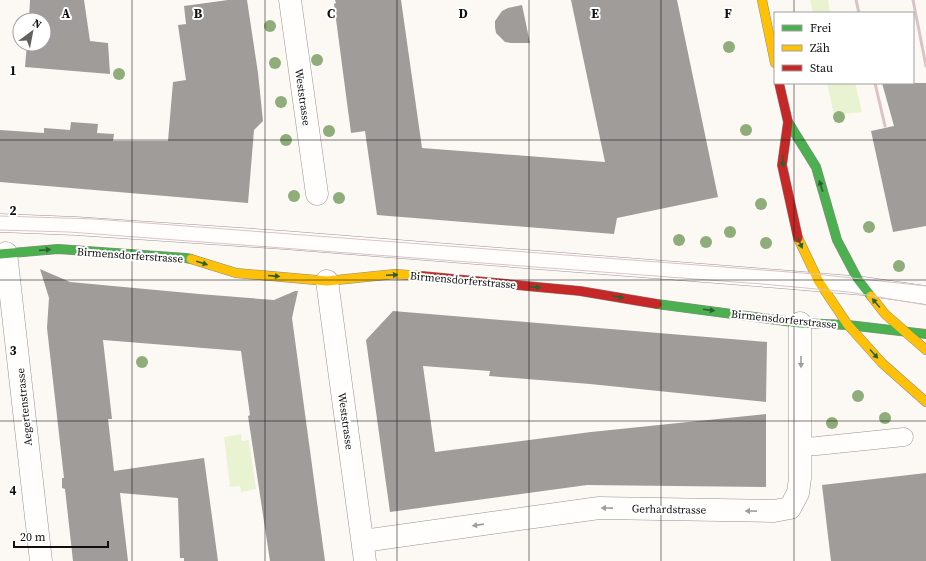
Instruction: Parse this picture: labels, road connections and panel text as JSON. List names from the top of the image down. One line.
{"streets":{"main road":["Birmensdorferstrasse"],"street":["Weststrasse","Aegertenstrasse","Gerhardstrasse"]},"crossings":[["Weststrasse","Birmensdorferstrasse"],["Weststrasse","Gerhardstrasse"],["Birmensdorferstrasse","Aegertenstrasse"],["Birmensdorferstrasse","Gerhardstrasse"]],"one_way":["Birmensdorferstrasse"],"legend":["Frei","Zäh","Stau"],"scale_bar":"20 m","north":"top right","grid":{"columns":["A","B","C","D","E","F"],"rows":["1","2","3","4"]}}
